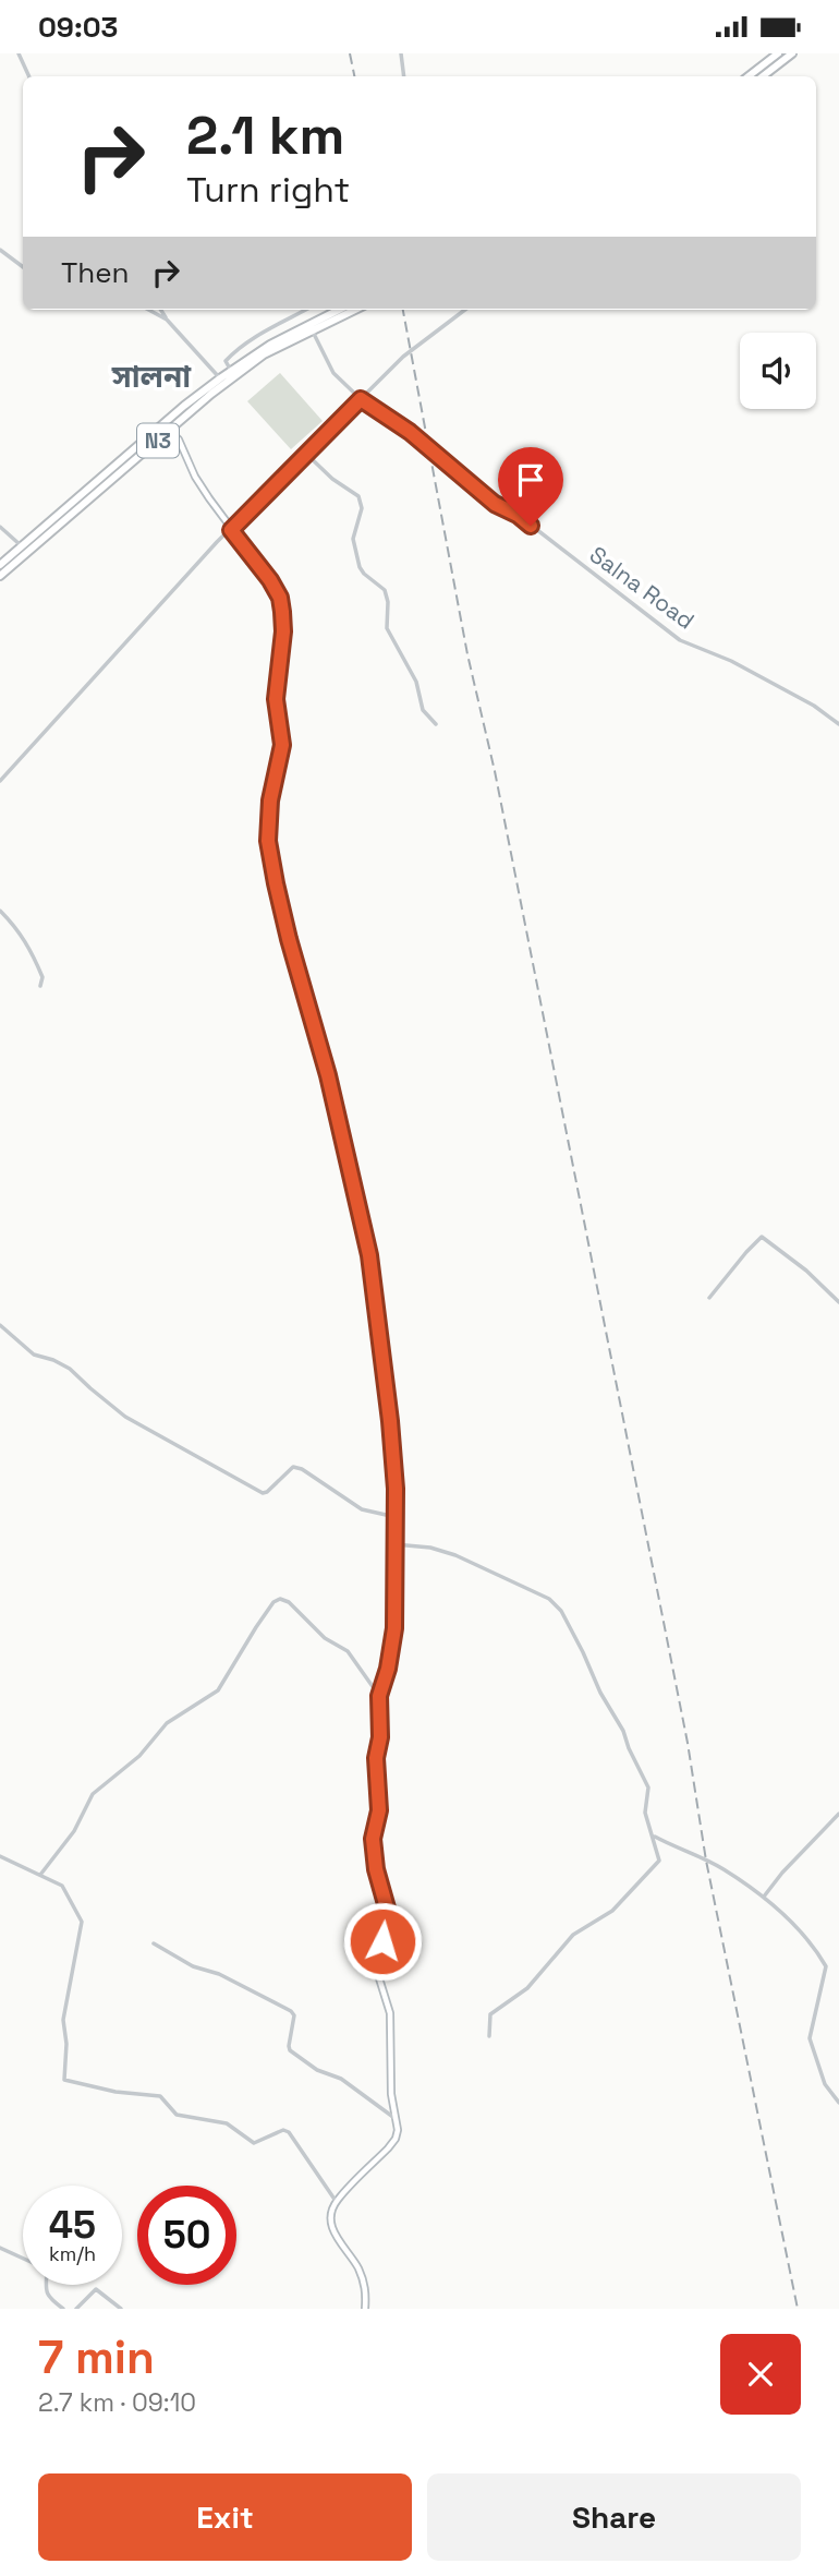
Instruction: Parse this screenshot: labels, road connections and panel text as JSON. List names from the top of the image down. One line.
{"streets":{"highway":["N3"],"street":["Salna Road"]},"crossings":[["N3","Salna Road"]],"districts":["সালনা"],"page":{"status":"09:03","turn":["2.1 km","Turn right"],"then":"Then","speed":"45 km/h","limit":"50","heading":["7 min","2.7 km · 09:10"],"buttons":["Exit","Share"]}}
